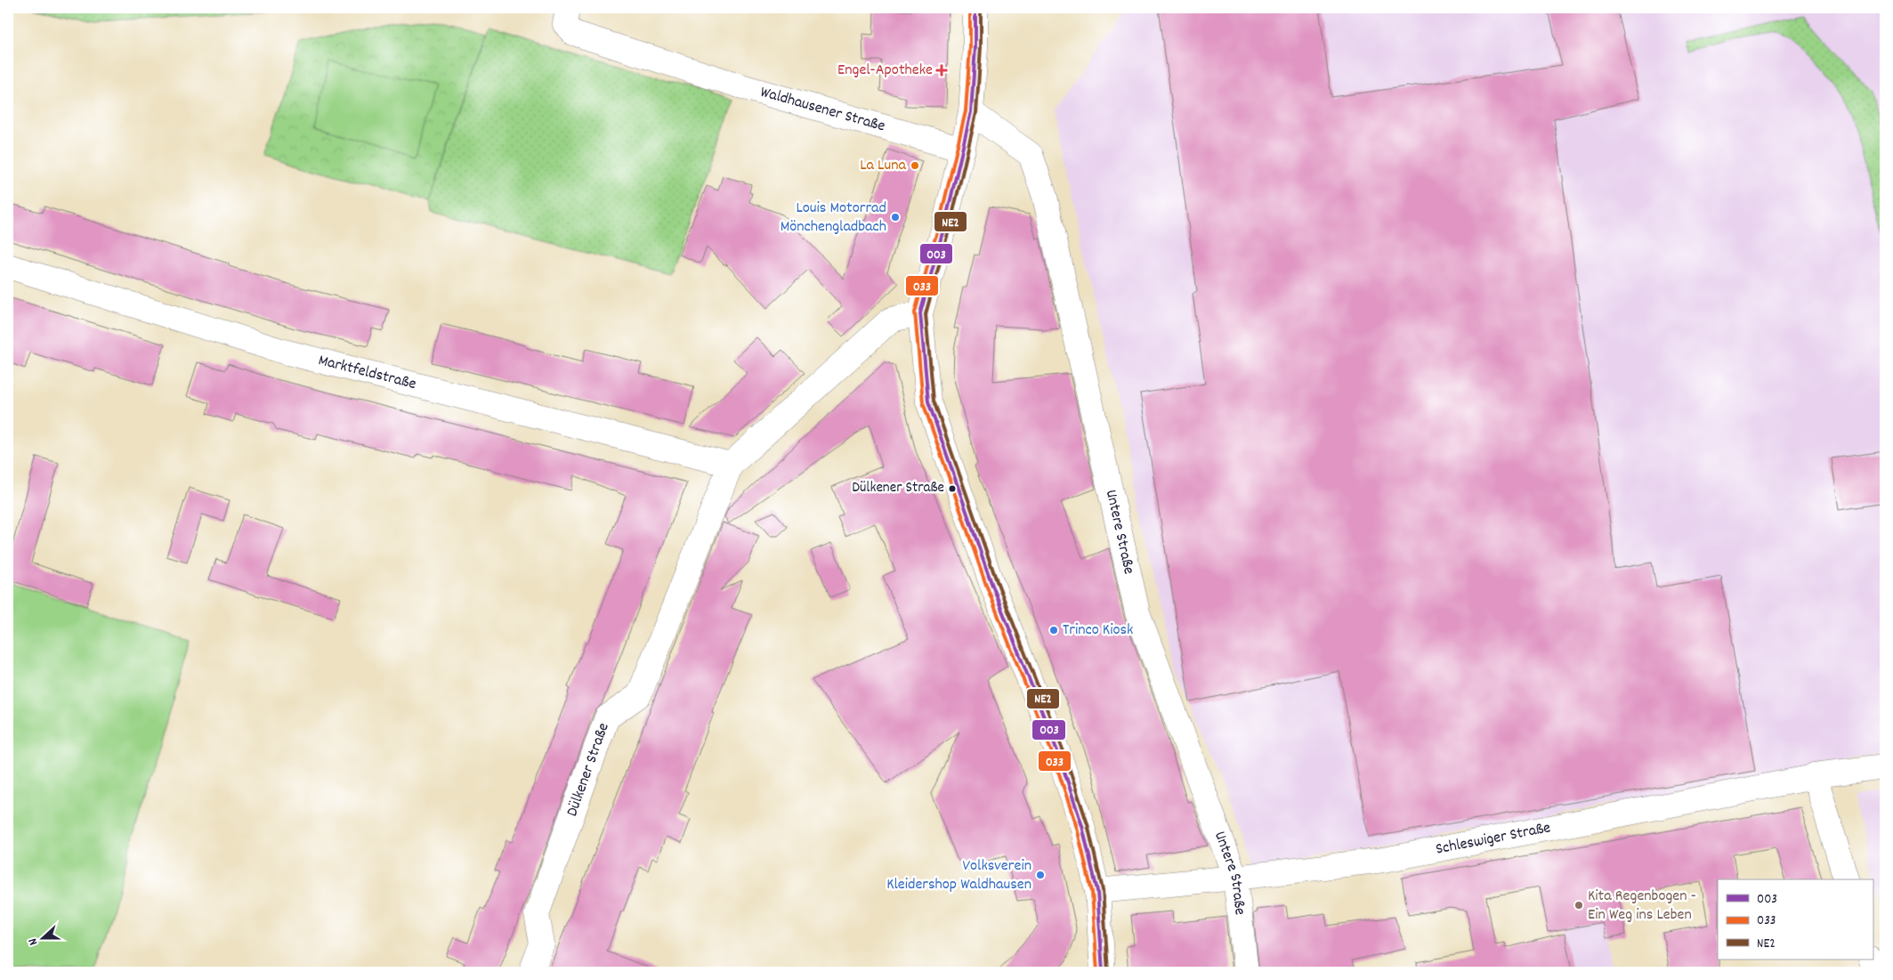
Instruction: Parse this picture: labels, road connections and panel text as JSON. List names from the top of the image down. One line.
{"streets":{"street":["Waldhausener Straße","Marktfeldstraße","Untere Straße","Dülkener Straße","Schleswiger Straße"]},"crossings":[["Marktfeldstraße","Dülkener Straße"],["Untere Straße","Schleswiger Straße"]],"places":{"health":["Engel-Apotheke"],"other":["La Luna","Louis Motorrad Mönchengladbach","Dülkener Straße","Trinco Kiosk","Volksverein Kleidershop Waldhausen","Kita Regenbogen - Ein Weg ins Leben"]},"lines":["transit line 003","transit line 033","transit line NE2"],"legend":["003","033","NE2"],"north":"left"}
